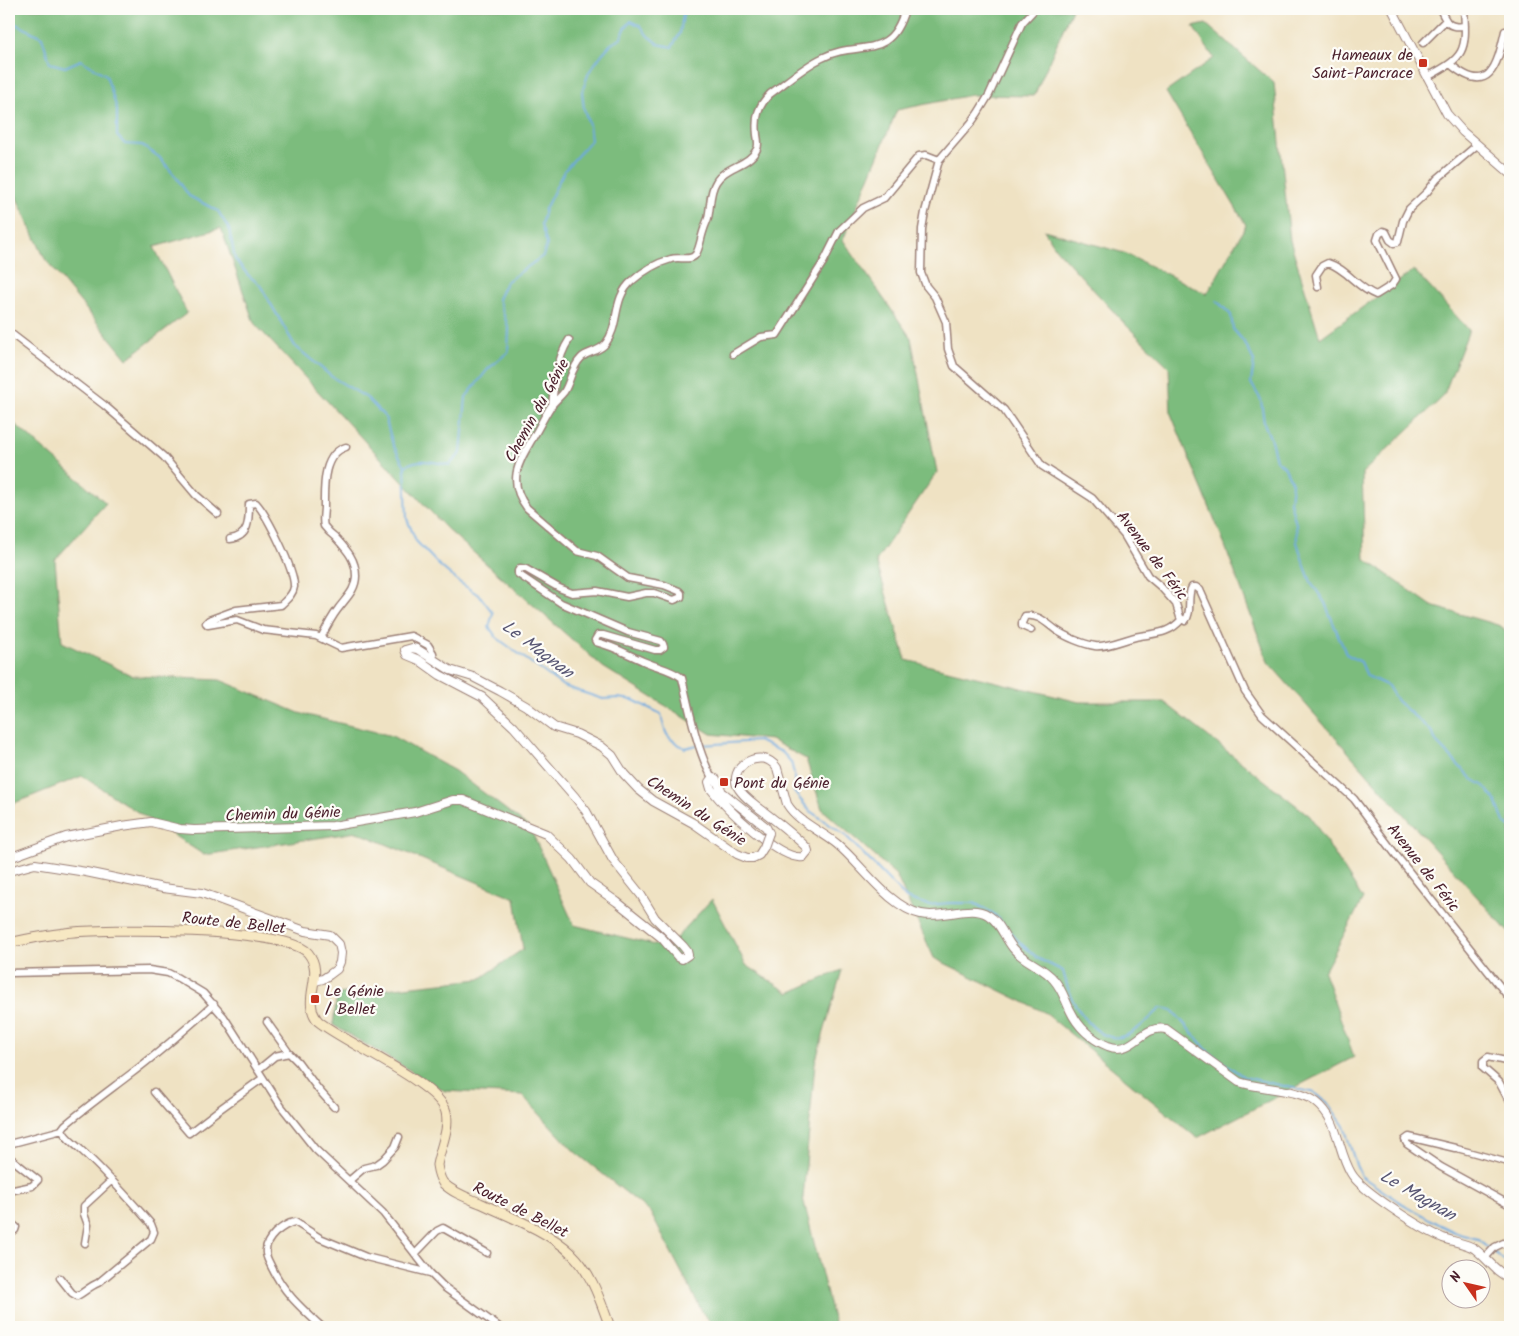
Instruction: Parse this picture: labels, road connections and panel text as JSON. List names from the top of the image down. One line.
{"streets":{"main road":["Route de Bellet"],"street":["Chemin du Génie","Avenue de Féric"]},"water":["Le Magnan"],"places":{"transit":["Hameaux de Saint-Pancrace","Pont du Génie","Le Génie / Bellet"]},"north":"top left"}
